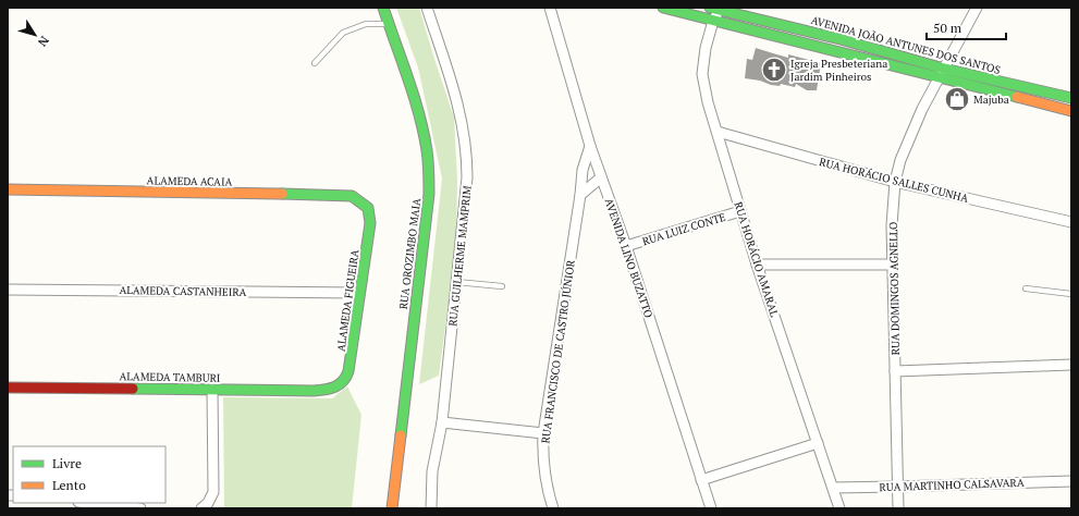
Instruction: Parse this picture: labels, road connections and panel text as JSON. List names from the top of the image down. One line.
{"streets":{"main road":["AVENIDA JOÃO ANTUNES DOS SANTOS","ALAMEDA ACAIA","RUA OROZIMBO MAIA","ALAMEDA FIGUEIRA","ALAMEDA TAMBURI"],"street":["RUA HORÁCIO SALLES CUNHA","RUA LUIZ CONTE","RUA GUILHERME MAMPRIM","AVENIDA LINO BUZATTO","RUA HORÁCIO AMARAL","RUA DOMINGOS AGNELLO","ALAMEDA CASTANHEIRA","RUA FRANCISCO DE CASTRO JÚNIOR","RUA MARTINHO CALSAVARA"]},"crossings":[["AVENIDA JOÃO ANTUNES DOS SANTOS","RUA HORÁCIO AMARAL"],["AVENIDA JOÃO ANTUNES DOS SANTOS","RUA DOMINGOS AGNELLO"],["RUA HORÁCIO SALLES CUNHA","RUA HORÁCIO AMARAL"],["RUA HORÁCIO SALLES CUNHA","RUA DOMINGOS AGNELLO"],["ALAMEDA ACAIA","ALAMEDA FIGUEIRA"],["RUA LUIZ CONTE","AVENIDA LINO BUZATTO"],["RUA LUIZ CONTE","RUA HORÁCIO AMARAL"],["AVENIDA LINO BUZATTO","RUA FRANCISCO DE CASTRO JÚNIOR"],["RUA HORÁCIO AMARAL","RUA MARTINHO CALSAVARA"],["RUA DOMINGOS AGNELLO","RUA MARTINHO CALSAVARA"],["ALAMEDA CASTANHEIRA","ALAMEDA FIGUEIRA"],["ALAMEDA FIGUEIRA","ALAMEDA TAMBURI"]],"places":{"church":["Igreja Presbeteriana Jardim Pinheiros"],"shop":["Majuba"]},"legend":["Livre","Lento"],"scale_bar":"50 m","north":"bottom right"}
